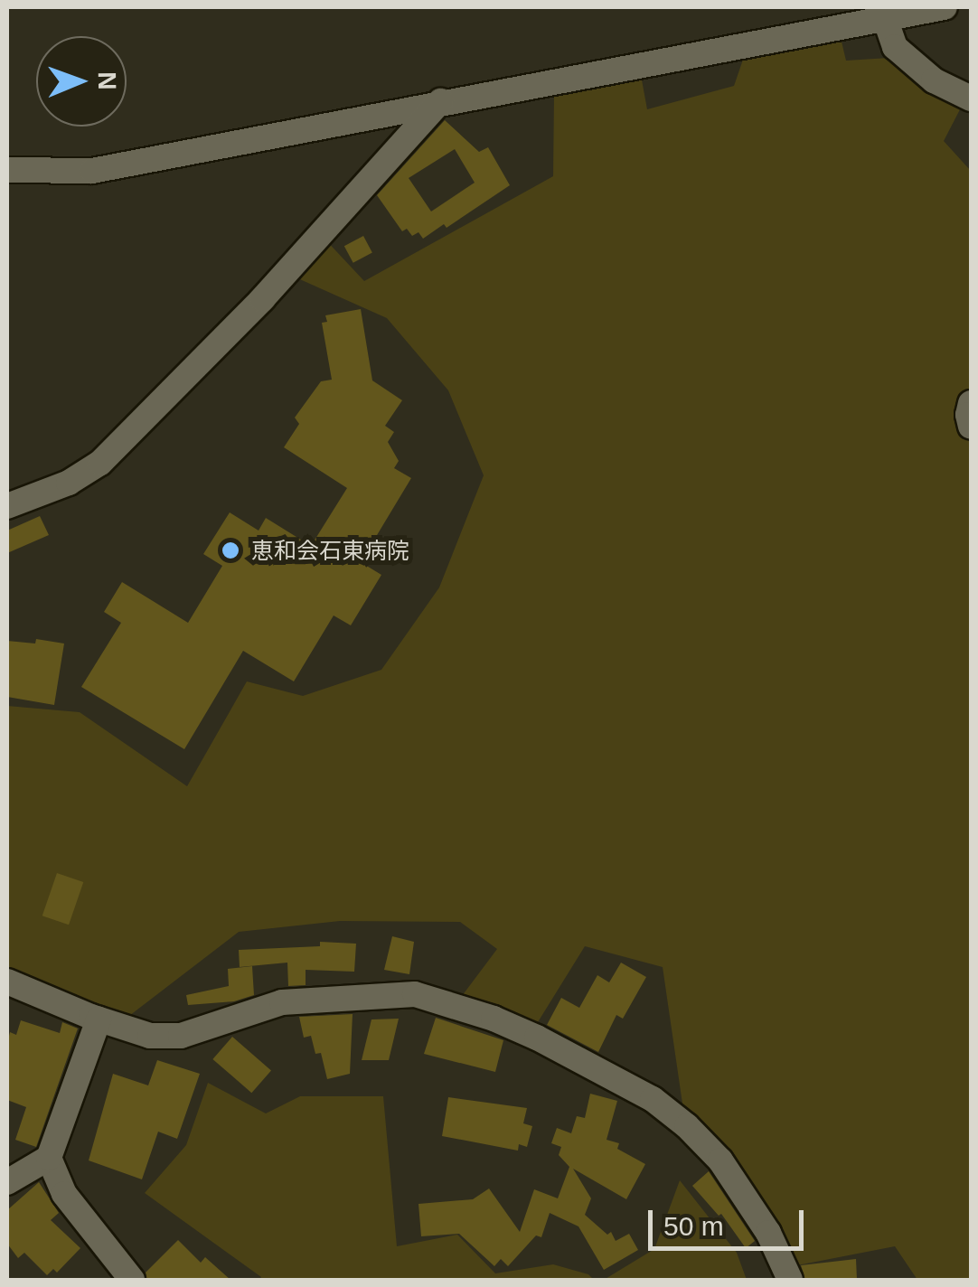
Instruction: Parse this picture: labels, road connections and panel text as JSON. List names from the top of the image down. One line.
{"places":["恵和会石東病院"],"scale_bar":"50 m","north":"right"}
